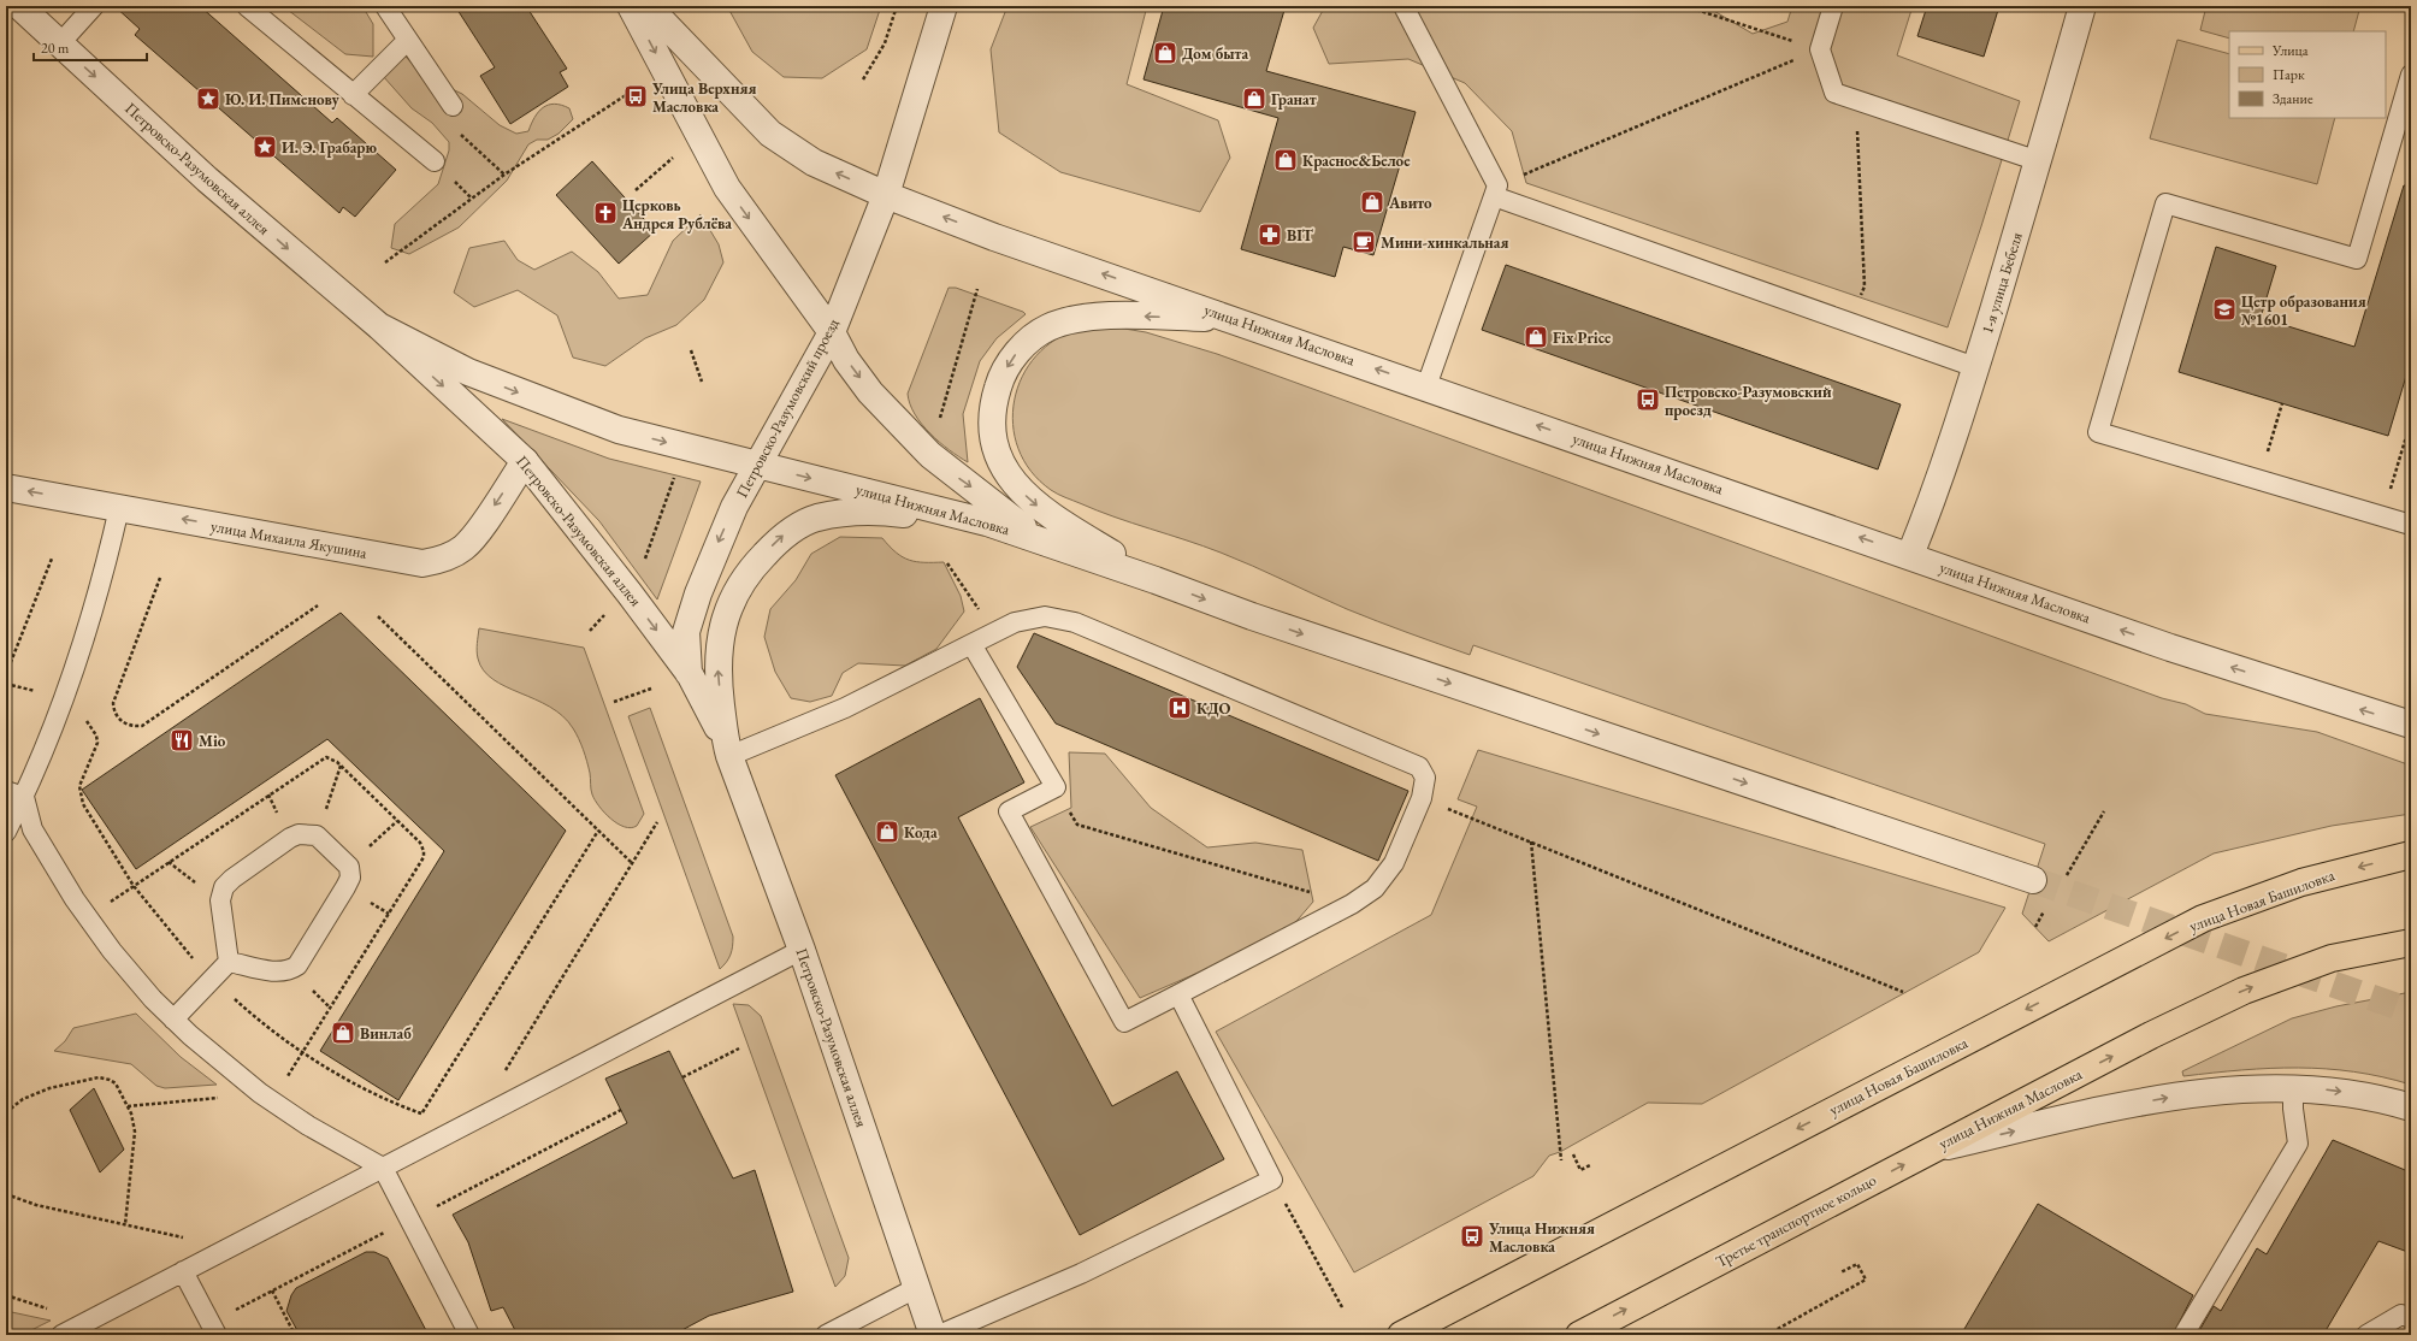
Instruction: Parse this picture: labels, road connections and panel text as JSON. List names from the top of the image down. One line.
{"streets":{"main road":["улица Нижняя Масловка","улица Новая Башиловка","Третье транспортное кольцо"],"street":["Петровско-Разумовская аллея","1-я улица Бебеля","Петровско-Разумовский проезд","улица Михаила Якушина"]},"crossings":[["Петровско-Разумовская аллея","улица Нижняя Масловка"],["Петровско-Разумовская аллея","Петровско-Разумовский проезд"],["Петровско-Разумовская аллея","улица Михаила Якушина"],["1-я улица Бебеля","улица Нижняя Масловка"],["улица Нижняя Масловка","Петровско-Разумовский проезд"],["улица Нижняя Масловка","Третье транспортное кольцо"]],"one_way":["улица Михаила Якушина","улица Новая Башиловка","Третье транспортное кольцо"],"places":{"shop":["Дом быта","Гранат","Красное&Белое","Авито","Fix Price","Кода","Винлаб"],"bus stop":["Улица Верхняя Масловка","Петровско-Разумовский проезд","Улица Нижняя Масловка"],"place":["Ю. И. Пименову","И. Э. Грабарю"],"church":["Церковь Андрея Рублёва"],"pharmacy":["BIT"],"cafe":["Мини-хинкальная"],"school or university":["Цетр образования №1601"],"hospital":["КДО"],"restaurant":["Mio"]},"legend":["Улица","Парк","Здание"],"scale_bar":"20 m"}
